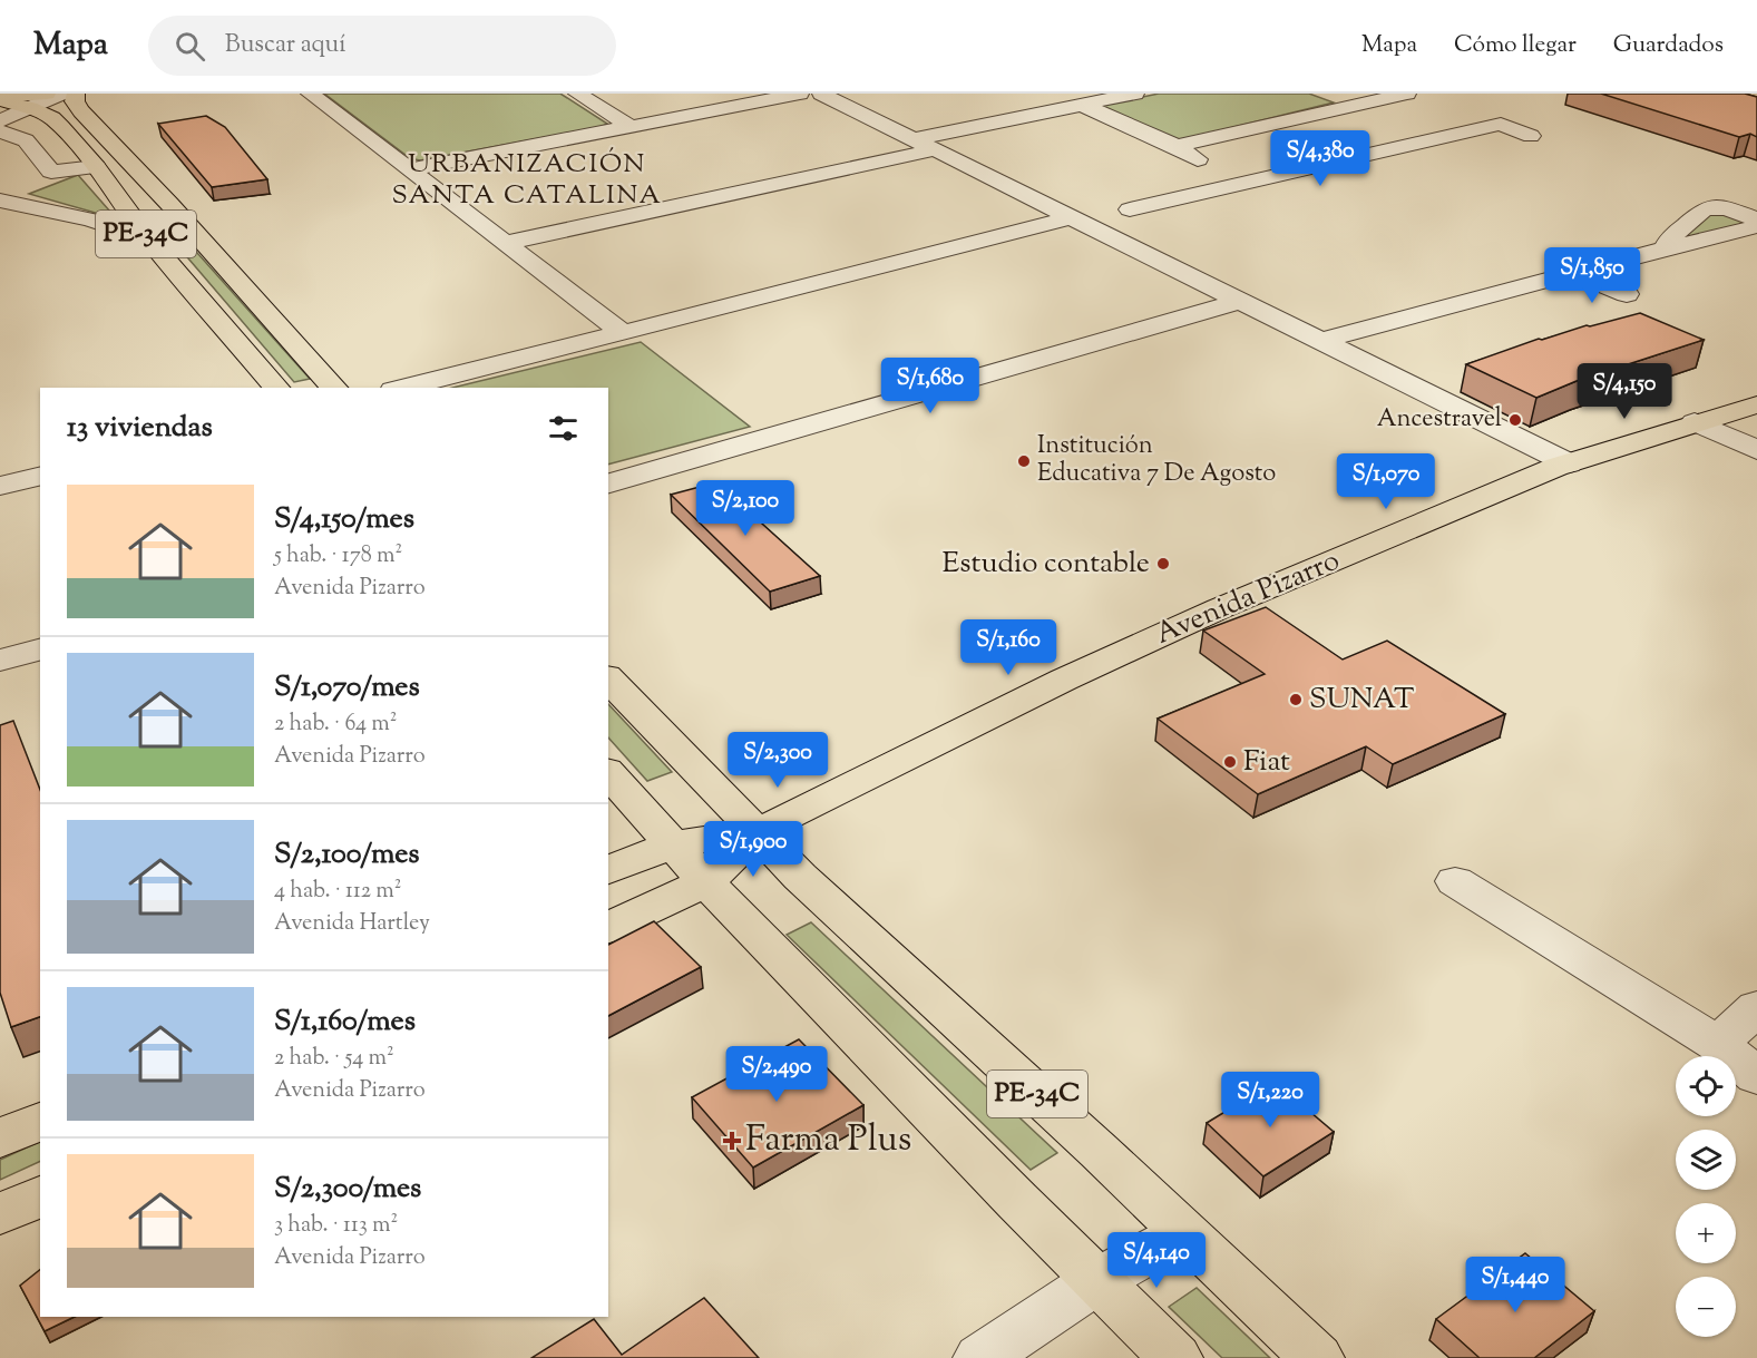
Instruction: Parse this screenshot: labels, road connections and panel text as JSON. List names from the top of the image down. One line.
{"streets":{"main road":["PE-34C","Avenida Pizarro"]},"crossings":[["PE-34C","Avenida Pizarro"]],"districts":["URBANIZACIÓN SANTA CATALINA"],"places":{"other":["Ancestravel","Institución Educativa 7 De Agosto","Estudio contable","SUNAT","Fiat"],"health":["Farma Plus"]},"page":{"header":"Mapa","search":"Buscar aquí","nav":["Mapa","Cómo llegar","Guardados"],"price":["S/4,380","S/1,850","S/1,680","S/4,150","S/1,070","S/2,100","S/1,160","S/2,300","S/1,900","S/2,490","S/1,220","S/4,140","S/1,440"],"heading":"13 viviendas","list":[{"name":"S/4,150/mes","note":"5 hab. · 178 m² · Avenida Pizarro"},{"name":"S/1,070/mes","note":"2 hab. · 64 m² · Avenida Pizarro"},{"name":"S/2,100/mes","note":"4 hab. · 112 m² · Avenida Hartley"},{"name":"S/1,160/mes","note":"2 hab. · 54 m² · Avenida Pizarro"},{"name":"S/2,300/mes","note":"3 hab. · 113 m² · Avenida Pizarro"}],"map_buttons":["+","−"]}}
